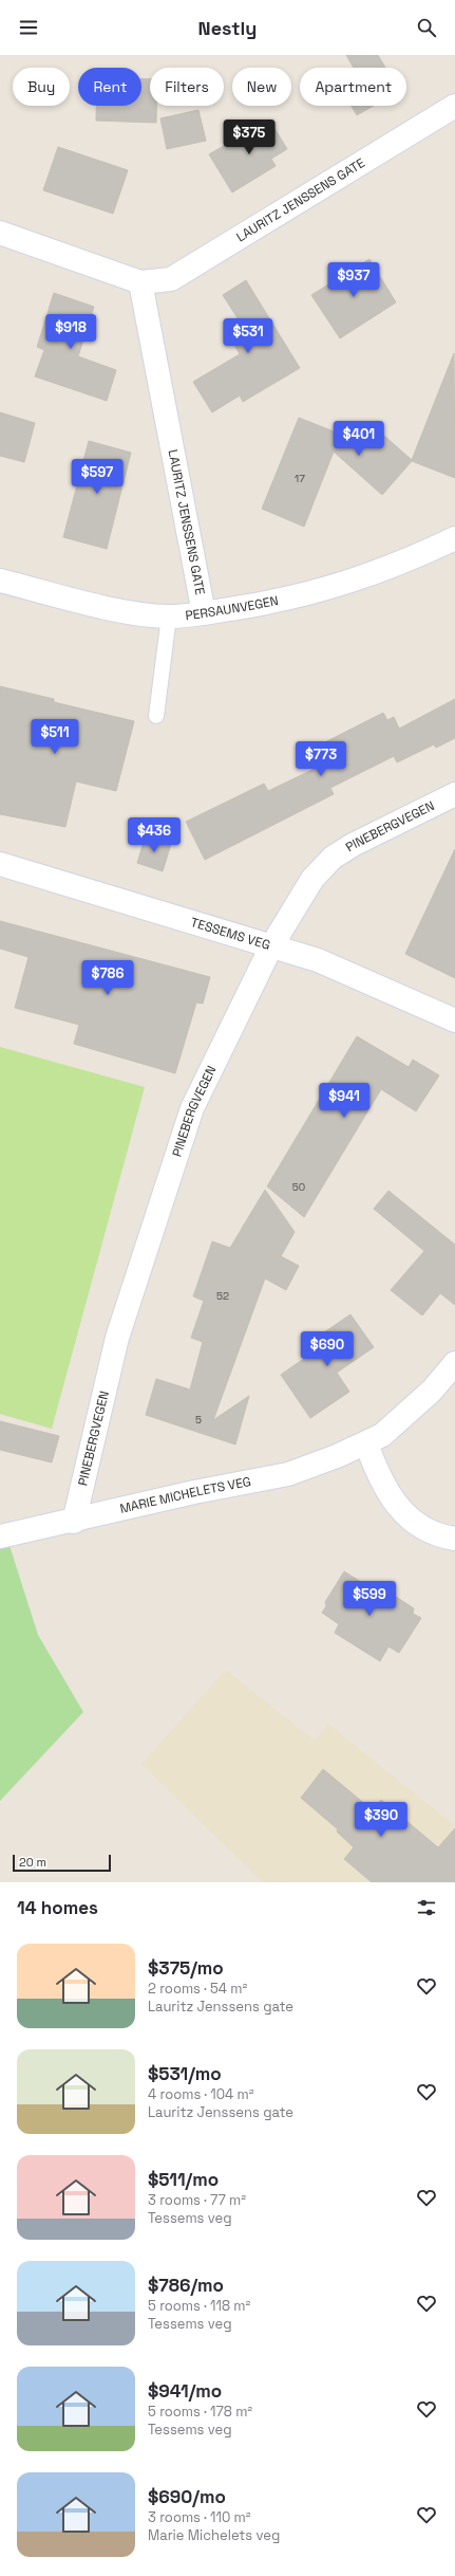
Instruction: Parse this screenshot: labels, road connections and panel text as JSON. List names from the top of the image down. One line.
{"streets":{"street":["LAURITZ JENSSENS GATE","PERSAUNVEGEN","PINEBERGVEGEN","TESSEMS VEG","MARIE MICHELETS VEG"]},"crossings":[["LAURITZ JENSSENS GATE","PERSAUNVEGEN"],["PINEBERGVEGEN","TESSEMS VEG"],["PINEBERGVEGEN","MARIE MICHELETS VEG"]],"house_numbers":["17","50","52","5"],"scale_bar":"20 m","page":{"header":"Nestly","chip":["Buy","Rent","Filters","New","Apartment"],"price":["$375","$937","$918","$531","$401","$597","$511","$773","$436","$786","$941","$690","$599","$390"],"scale":"20 m","heading":"14 homes","list":[{"name":"$375/mo","note":"2 rooms · 54 m² · Lauritz Jenssens gate"},{"name":"$531/mo","note":"4 rooms · 104 m² · Lauritz Jenssens gate"},{"name":"$511/mo","note":"3 rooms · 77 m² · Tessems veg"},{"name":"$786/mo","note":"5 rooms · 118 m² · Tessems veg"},{"name":"$941/mo","note":"5 rooms · 178 m² · Tessems veg"},{"name":"$690/mo","note":"3 rooms · 110 m² · Marie Michelets veg"}]}}
